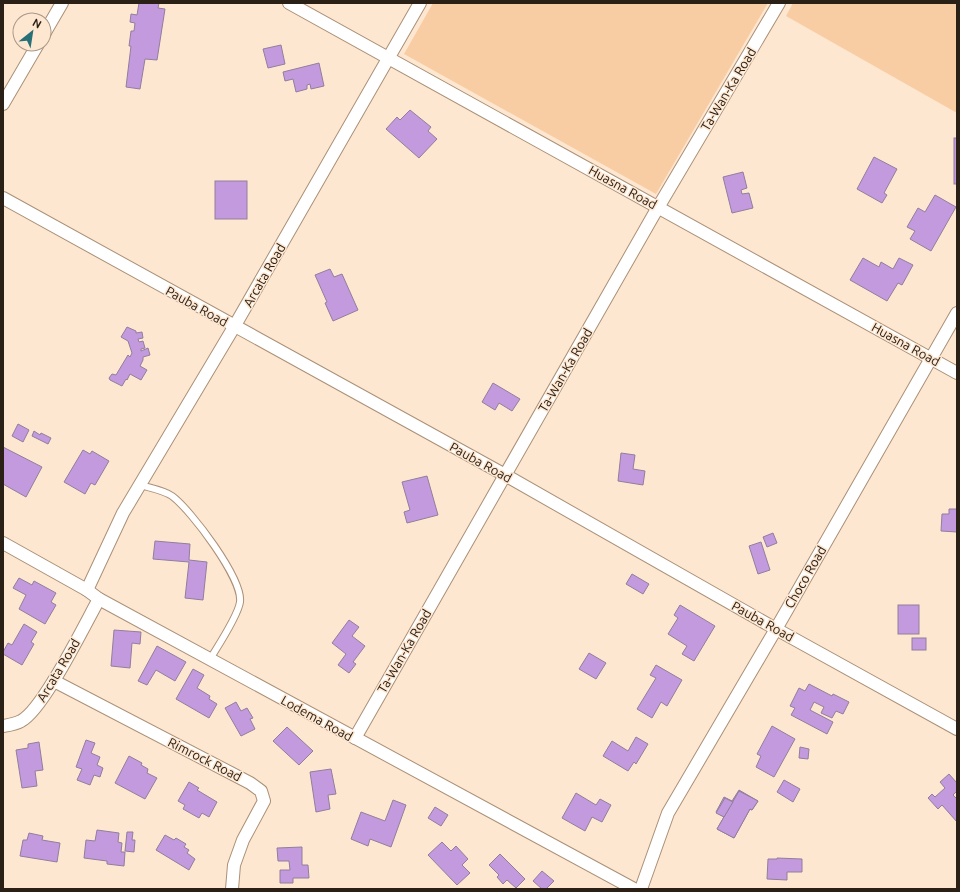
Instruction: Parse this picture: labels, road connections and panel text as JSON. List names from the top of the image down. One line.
{"streets":{"street":["Ta-Wan-Ka Road","Huasna Road","Arcata Road","Pauba Road","Choco Road","Lodema Road","Rimrock Road"]},"crossings":[["Ta-Wan-Ka Road","Huasna Road"],["Ta-Wan-Ka Road","Pauba Road"],["Ta-Wan-Ka Road","Lodema Road"],["Huasna Road","Arcata Road"],["Huasna Road","Choco Road"],["Arcata Road","Pauba Road"],["Arcata Road","Lodema Road"],["Arcata Road","Rimrock Road"],["Pauba Road","Choco Road"]],"north":"top right"}
